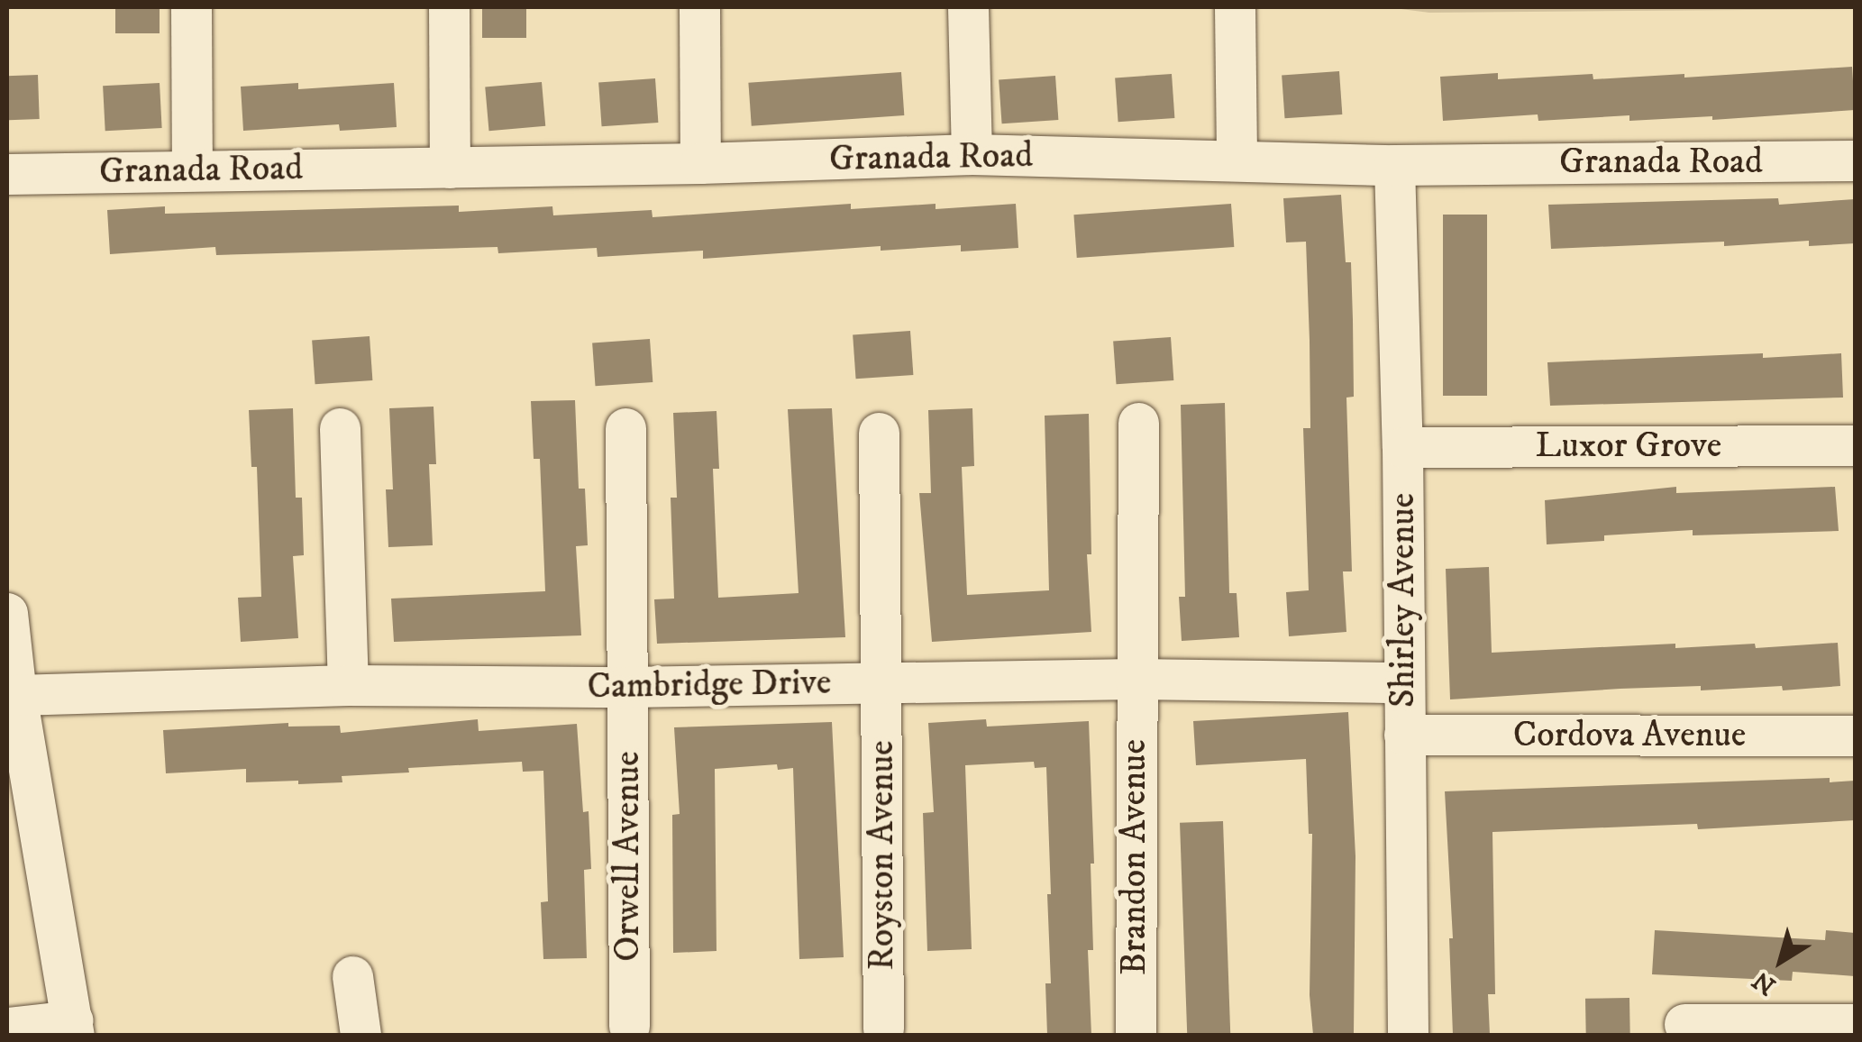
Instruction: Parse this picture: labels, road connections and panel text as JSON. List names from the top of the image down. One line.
{"streets":{"street":["Granada Road","Luxor Grove","Shirley Avenue","Cambridge Drive","Cordova Avenue","Royston Avenue","Orwell Avenue","Brandon Avenue"]},"crossings":[["Granada Road","Shirley Avenue"],["Luxor Grove","Shirley Avenue"],["Shirley Avenue","Cambridge Drive"],["Shirley Avenue","Cordova Avenue"],["Cambridge Drive","Royston Avenue"],["Cambridge Drive","Orwell Avenue"],["Cambridge Drive","Brandon Avenue"]],"north":"bottom left"}
